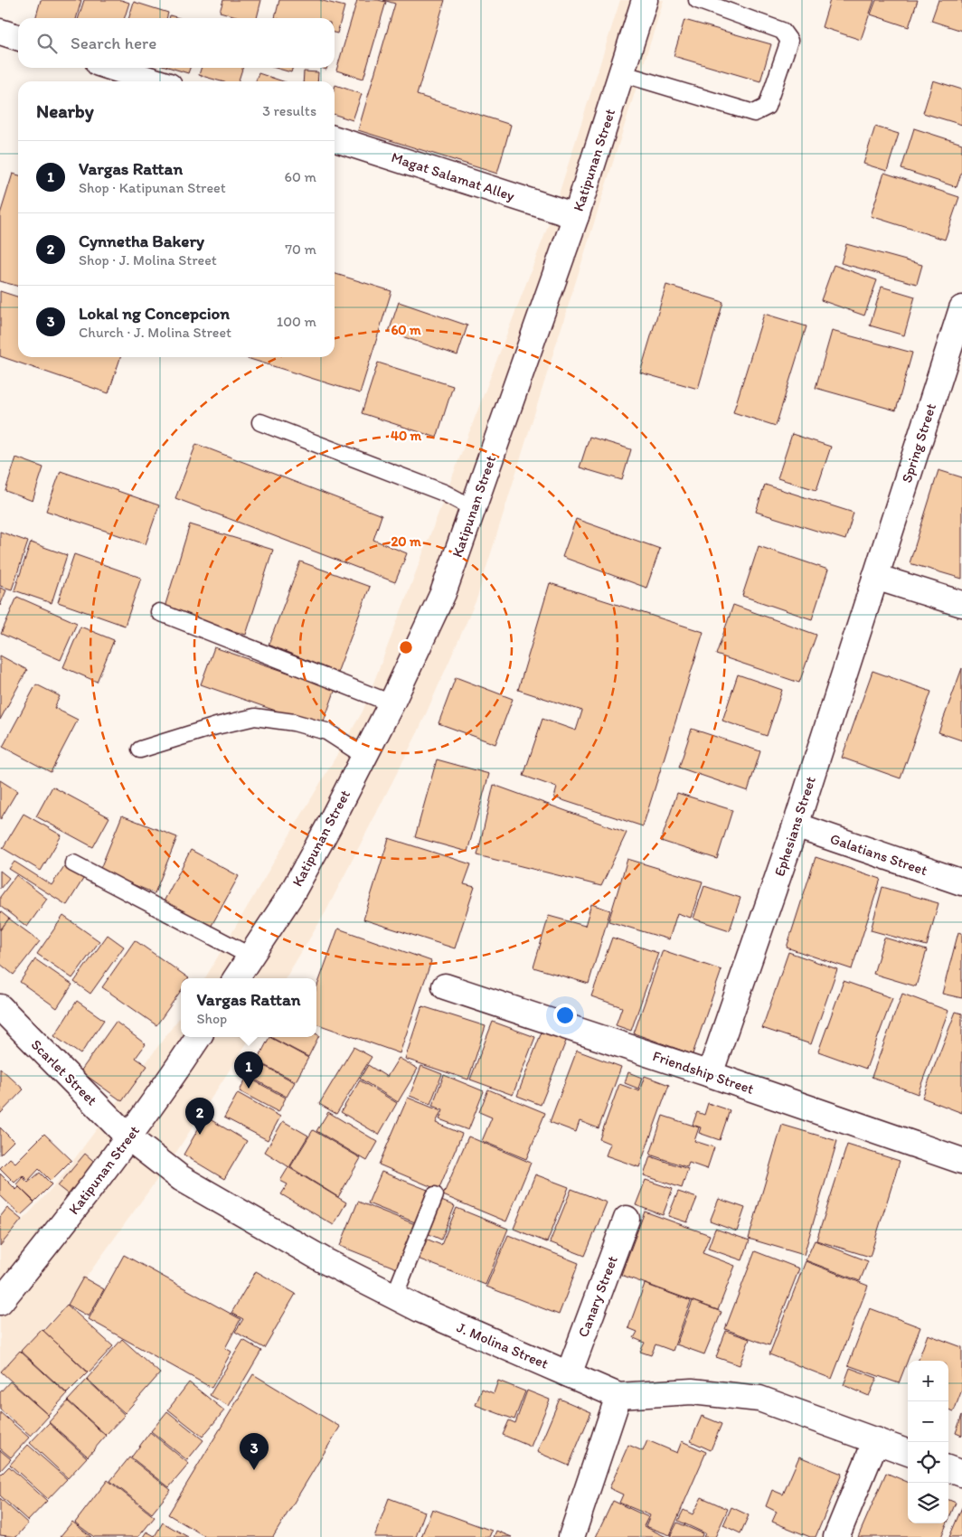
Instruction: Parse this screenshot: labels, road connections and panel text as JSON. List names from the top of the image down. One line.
{"streets":{"street":["Katipunan Street","Magat Salamat Alley","Spring Street","Ephesians Street","Galatians Street","Scarlet Street","Friendship Street","Canary Street","J. Molina Street"]},"crossings":[["Katipunan Street","Magat Salamat Alley"],["Katipunan Street","Scarlet Street"],["Katipunan Street","J. Molina Street"],["Spring Street","Ephesians Street"],["Ephesians Street","Galatians Street"],["Ephesians Street","Friendship Street"],["Scarlet Street","J. Molina Street"],["Canary Street","J. Molina Street"]],"page":{"search":"Search here","heading":["Nearby","3 results"],"list":[{"mark":"1","name":"Vargas Rattan","note":"Shop · Katipunan Street","value":"60 m"},{"mark":"2","name":"Cynnetha Bakery","note":"Shop · J. Molina Street","value":"70 m"},{"mark":"3","name":"Lokal ng Concepcion","note":"Church · J. Molina Street","value":"100 m"}],"popup":["Vargas Rattan","Shop"],"pins":["1","2","3"],"map_buttons":["+","−"]},"rings":["60 m","40 m","20 m"]}
